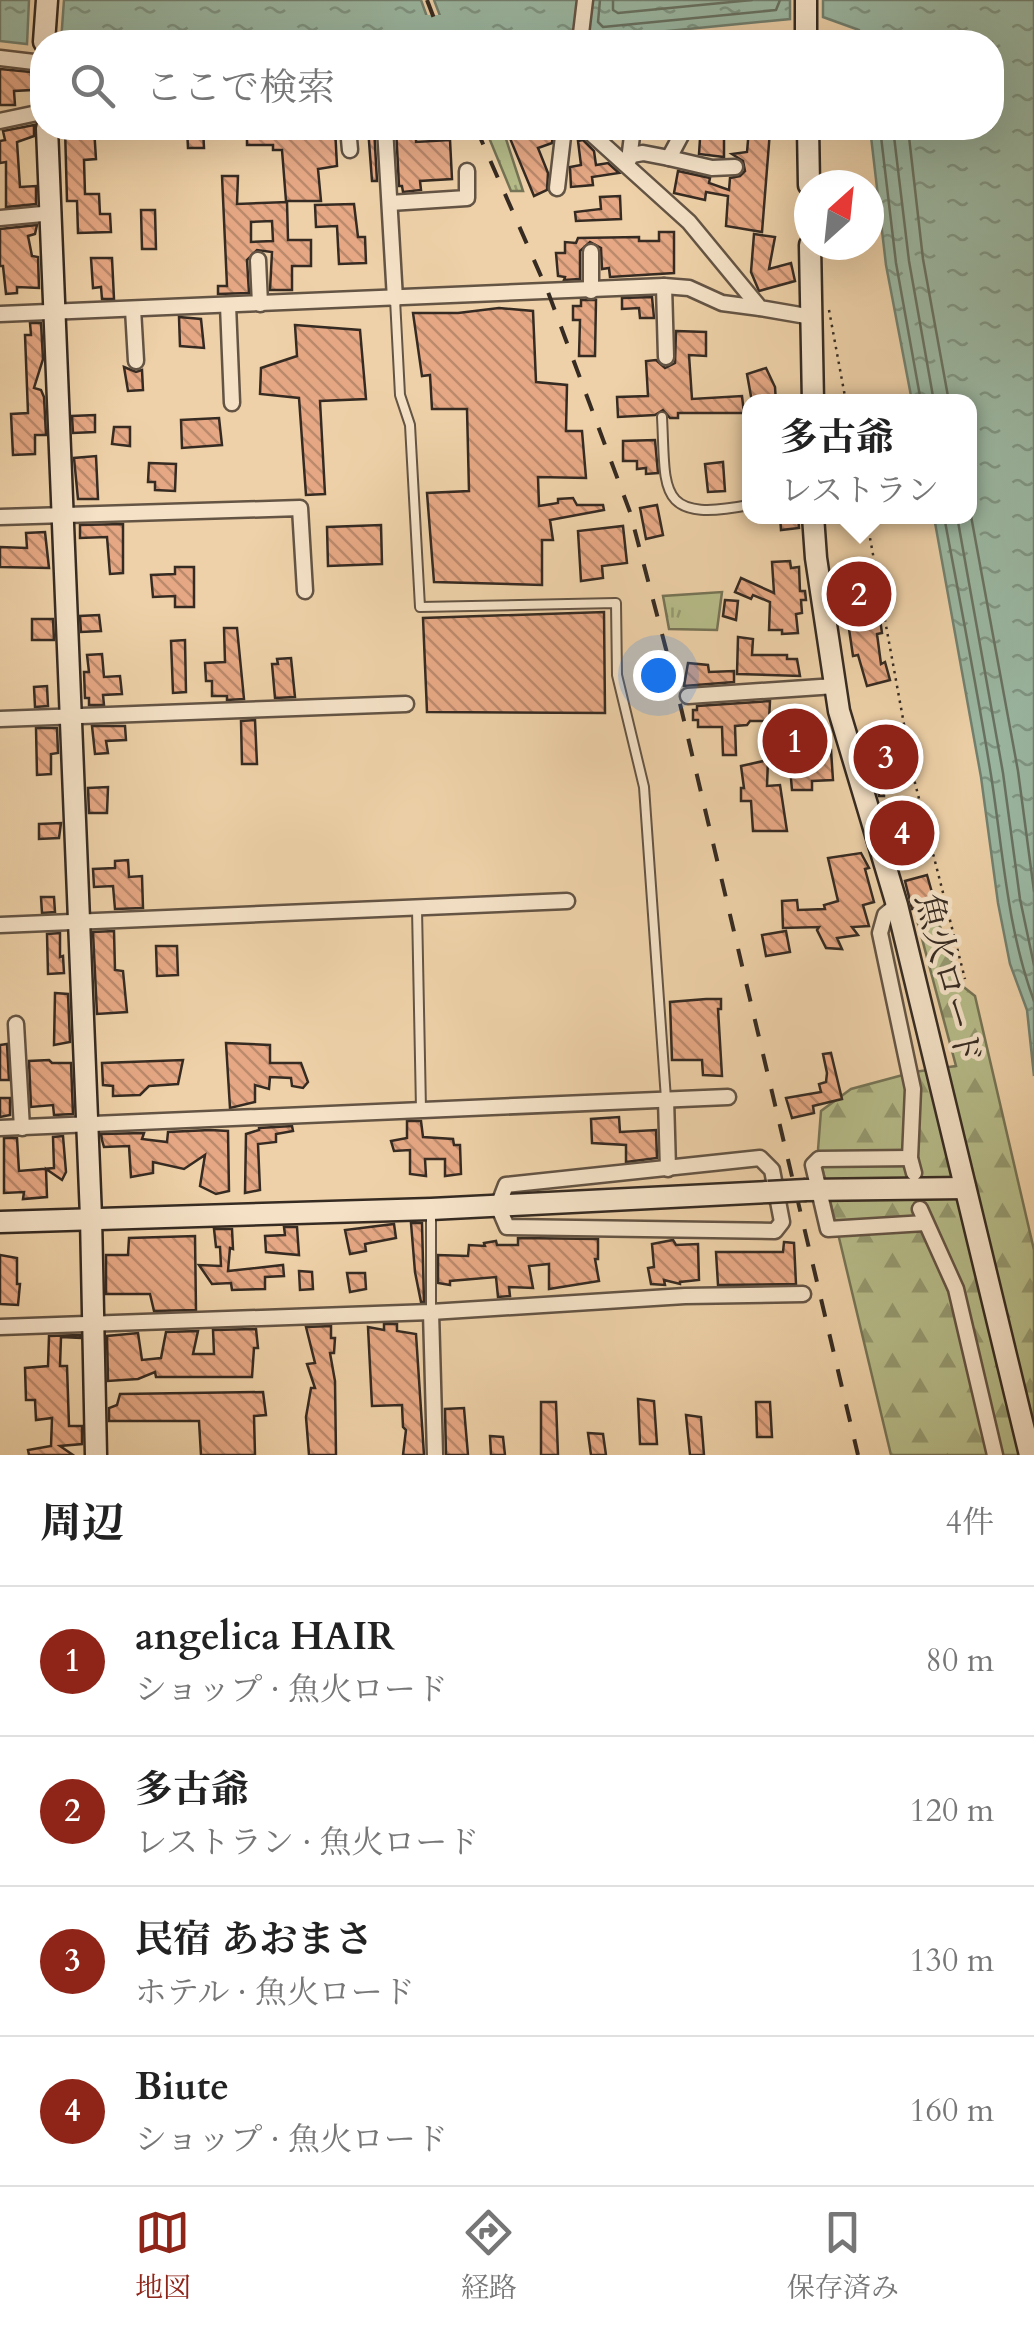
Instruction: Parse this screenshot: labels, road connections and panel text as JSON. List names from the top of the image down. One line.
{"streets":{"street":["魚火ロード"]},"north":"top right","page":{"search":"ここで検索","popup":["多古爺","レストラン"],"pins":["2","1","3","4"],"heading":["周辺","4件"],"list":[{"mark":"1","name":"angelica HAIR","note":"ショップ · 魚火ロード","value":"80 m"},{"mark":"2","name":"多古爺","note":"レストラン · 魚火ロード","value":"120 m"},{"mark":"3","name":"民宿 あおまさ","note":"ホテル · 魚火ロード","value":"130 m"},{"mark":"4","name":"Biute","note":"ショップ · 魚火ロード","value":"160 m"}],"nav":["地図","経路","保存済み"]}}
